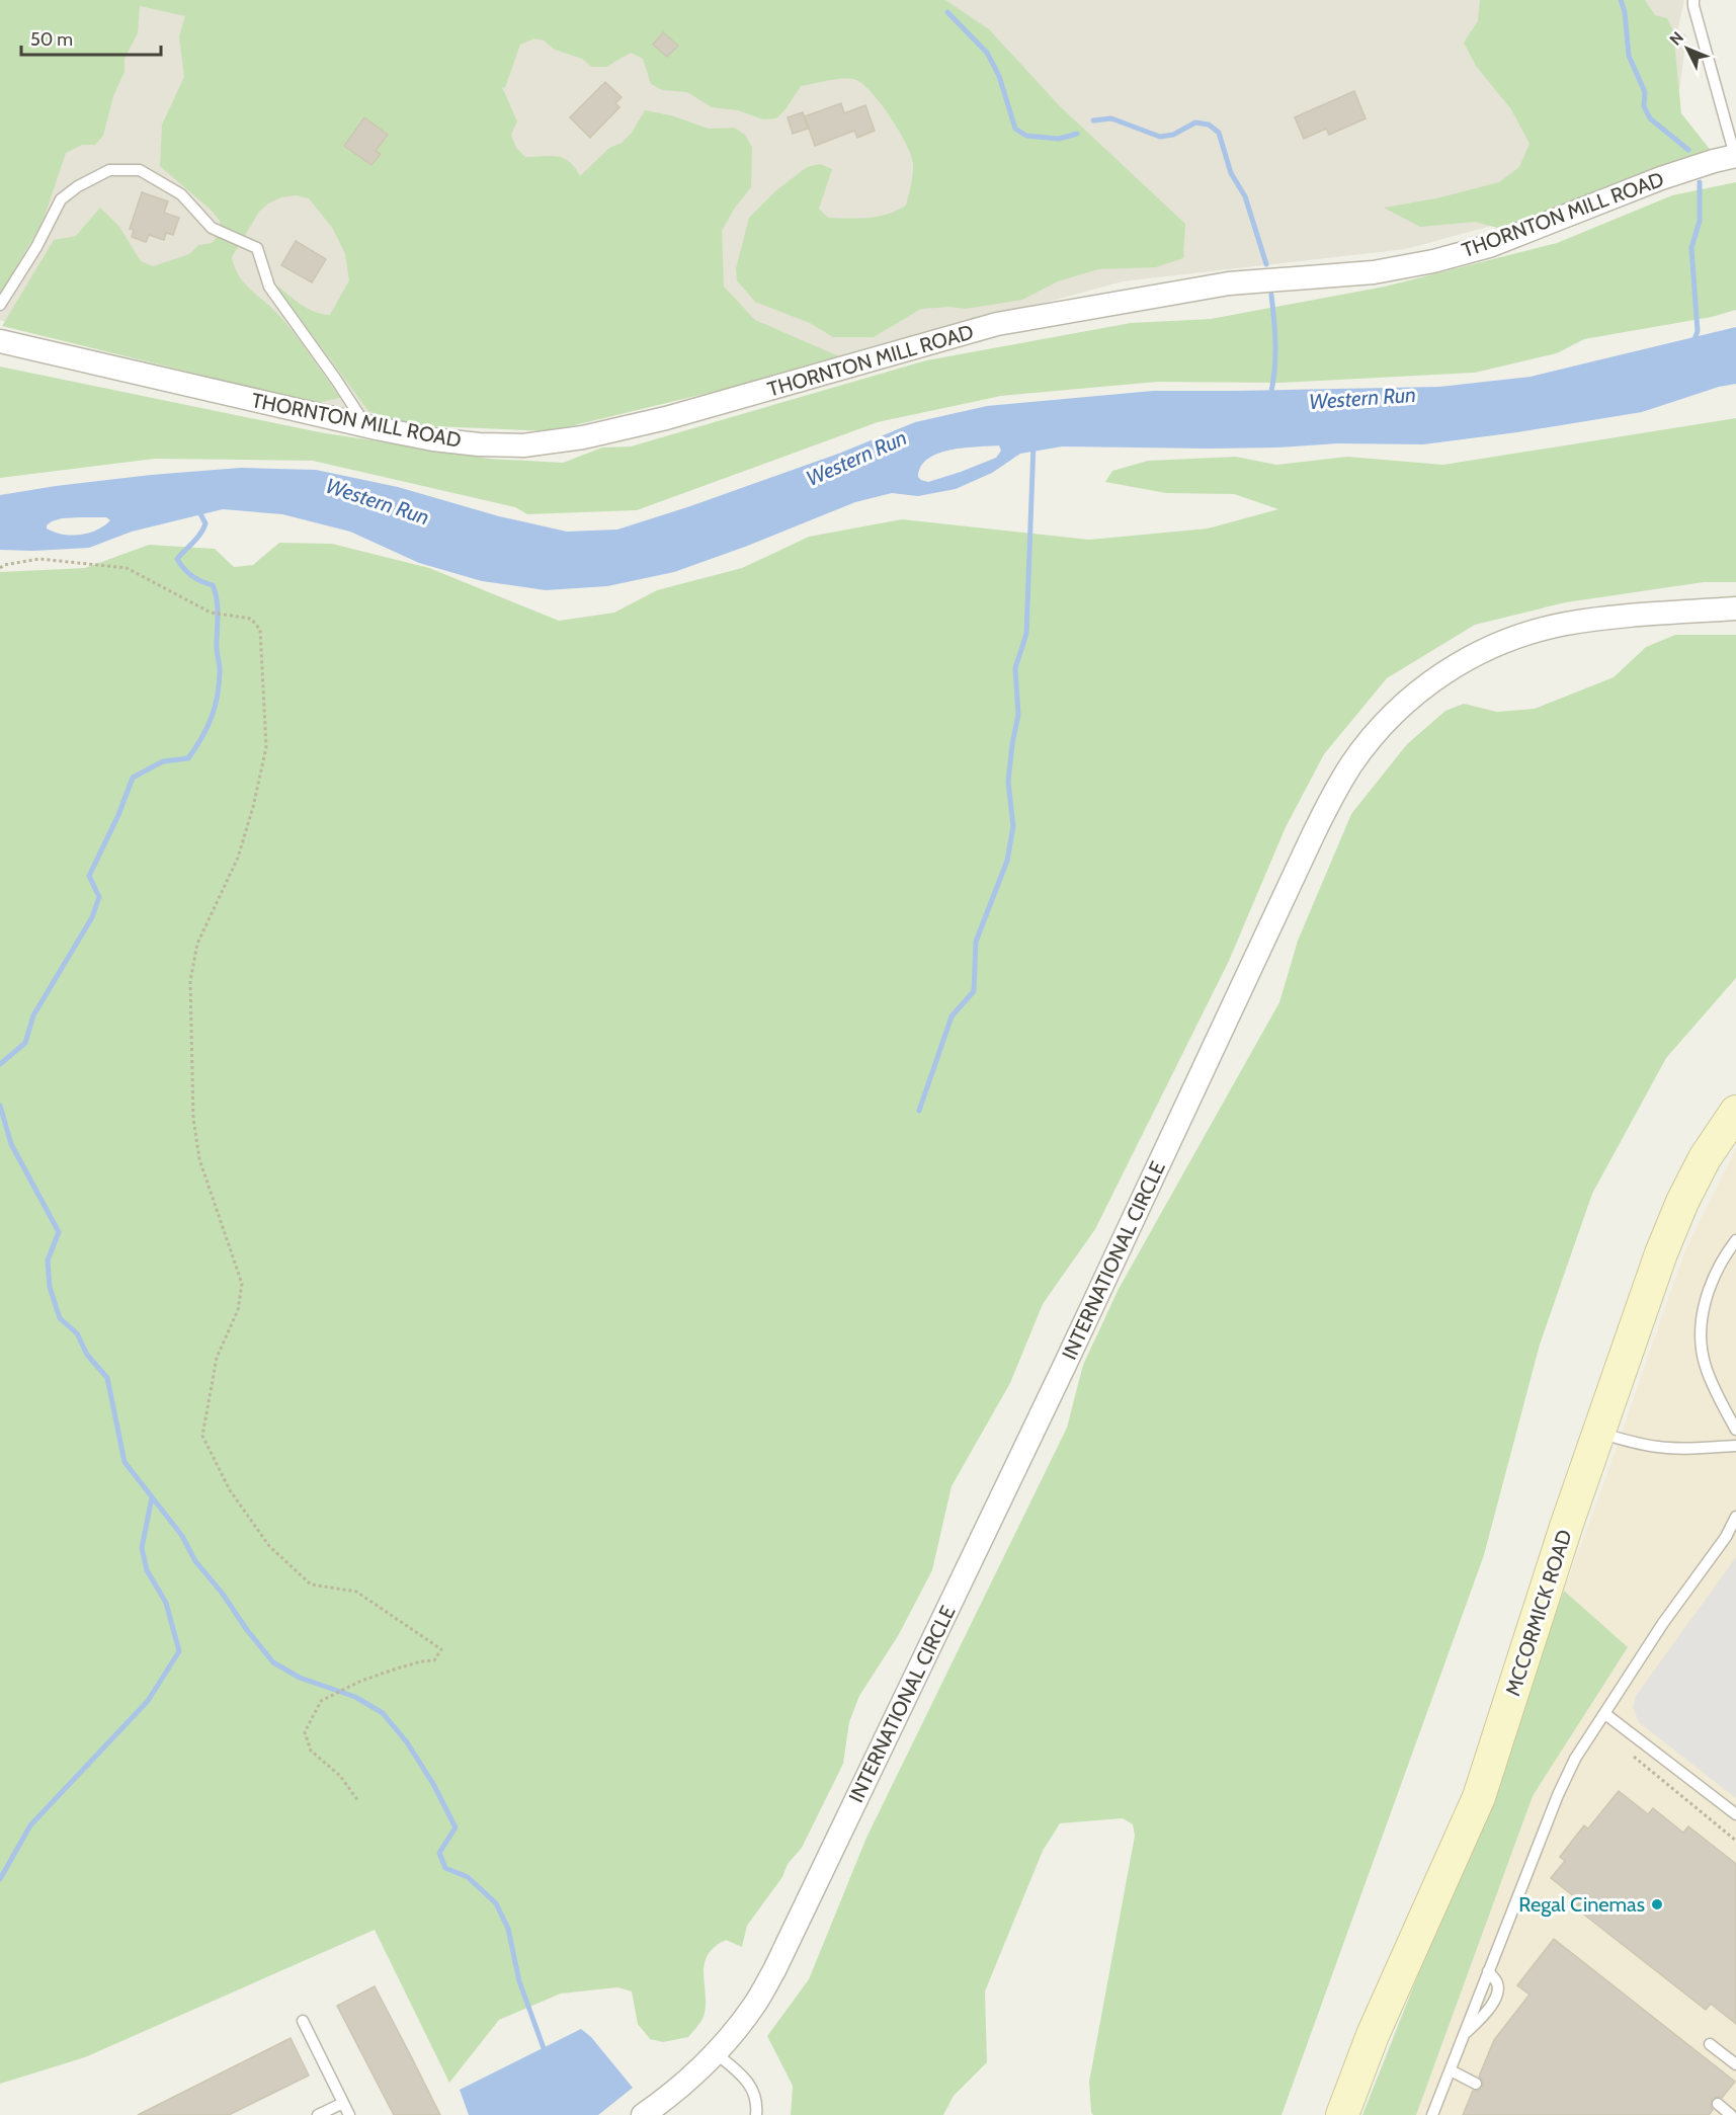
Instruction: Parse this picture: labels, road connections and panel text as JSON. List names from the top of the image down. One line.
{"streets":{"main road":["MCCORMICK ROAD"],"street":["THORNTON MILL ROAD","INTERNATIONAL CIRCLE"]},"water":["Western Run"],"places":["Regal Cinemas"],"scale_bar":"50 m","north":"top left"}
